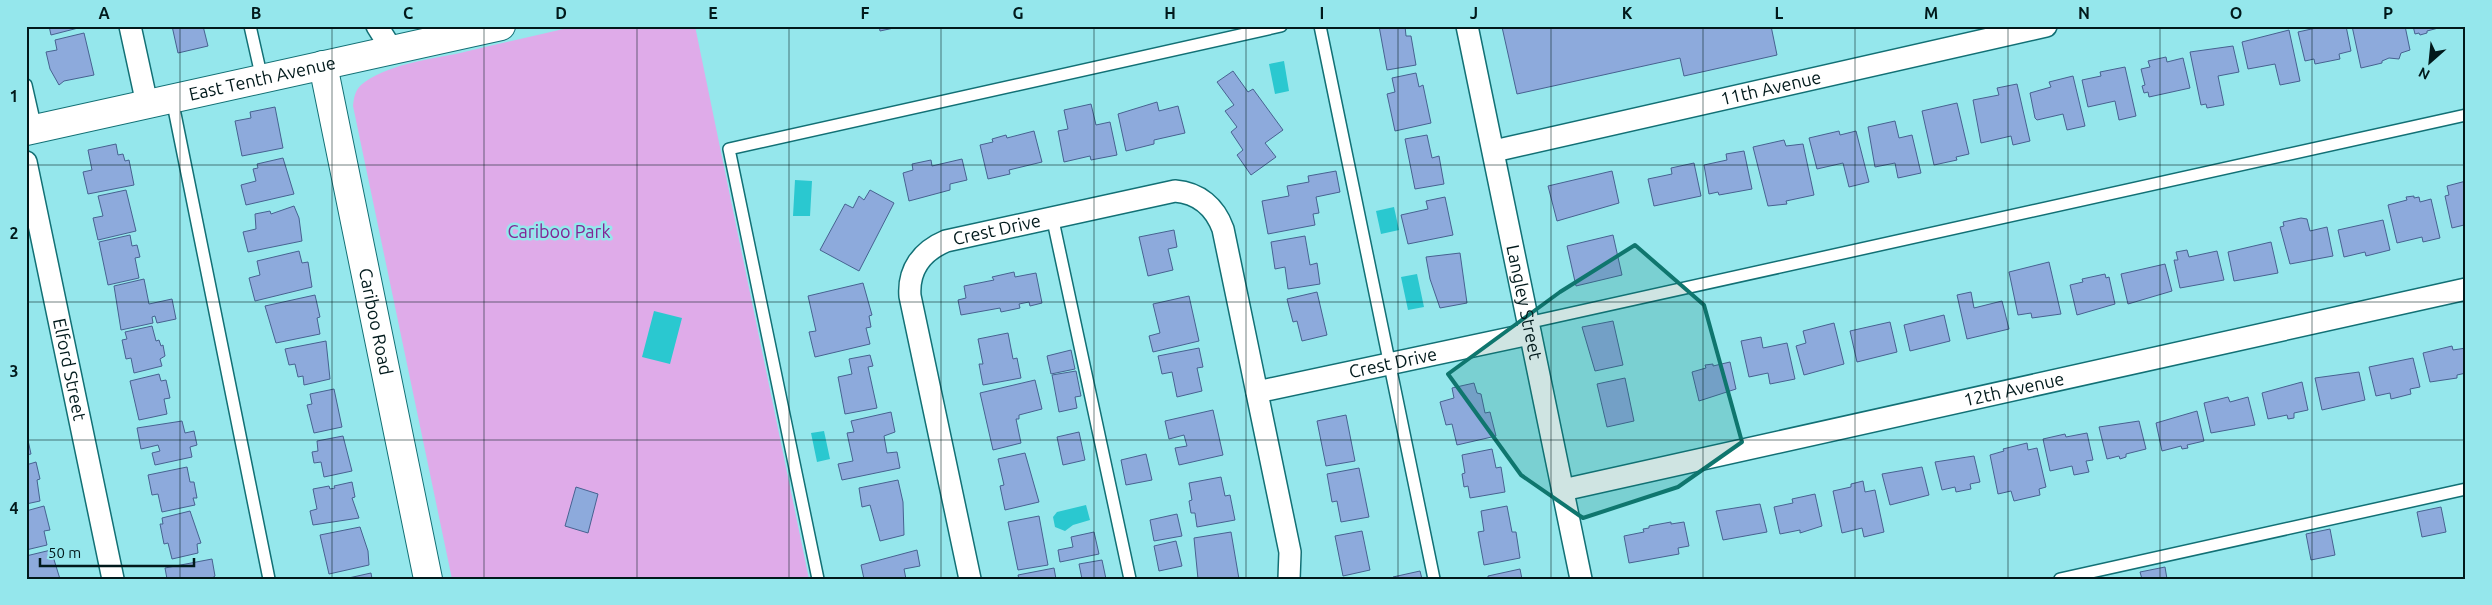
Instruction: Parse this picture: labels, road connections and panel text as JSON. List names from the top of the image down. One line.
{"streets":{"street":["East Tenth Avenue","11th Avenue","Crest Drive","Langley Street","Cariboo Road","Elford Street","12th Avenue"]},"crossings":[["East Tenth Avenue","Cariboo Road"],["11th Avenue","Langley Street"],["Crest Drive","Langley Street"],["Langley Street","12th Avenue"]],"parks":["Cariboo Park"],"scale_bar":"50 m","north":"bottom left","grid":{"columns":["A","B","C","D","E","F","G","H","I","J","K","L","M","N","O","P"],"rows":["1","2","3","4"]}}
